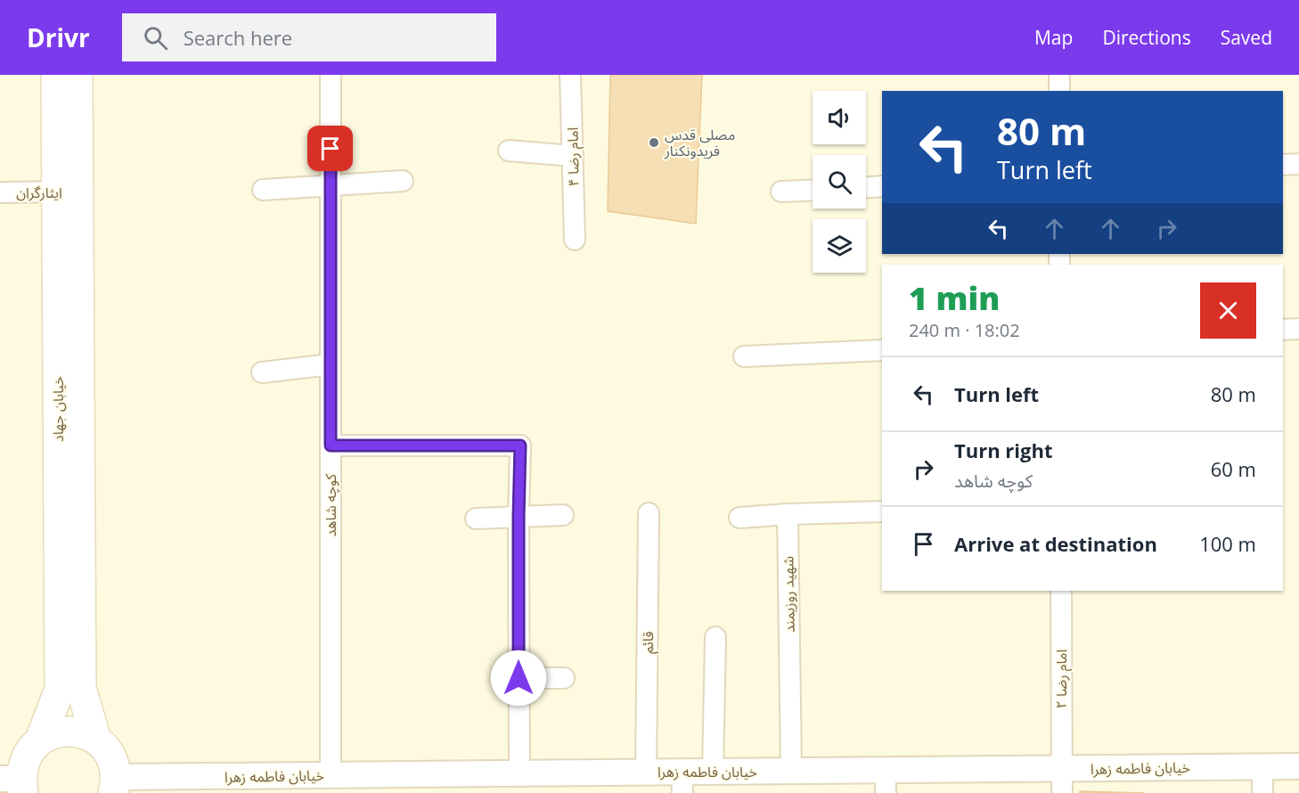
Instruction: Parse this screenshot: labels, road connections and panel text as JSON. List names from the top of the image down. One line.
{"streets":{"main road":["خیابان جهاد"],"street":["امام رضا ۴","ایثارگران","کوچه شاهد","شهید روزیمند","قائم","امام رضا ۲","خیابان فاطمه زهرا"]},"crossings":[["ایثارگران","خیابان جهاد"],["کوچه شاهد","خیابان فاطمه زهرا"],["شهید روزیمند","خیابان فاطمه زهرا"],["قائم","خیابان فاطمه زهرا"],["امام رضا ۲","خیابان فاطمه زهرا"]],"places":["مصلی قدس فریدونکنار"],"page":{"header":"Drivr","search":"Search here","nav":["Map","Directions","Saved"],"turn":["80 m","Turn left"],"heading":["1 min","240 m · 18:02"],"list":[{"name":"Turn left","value":"80 m"},{"name":"Turn right","note":"کوچه شاهد","value":"60 m"},{"name":"Arrive at destination","value":"100 m"}]}}
